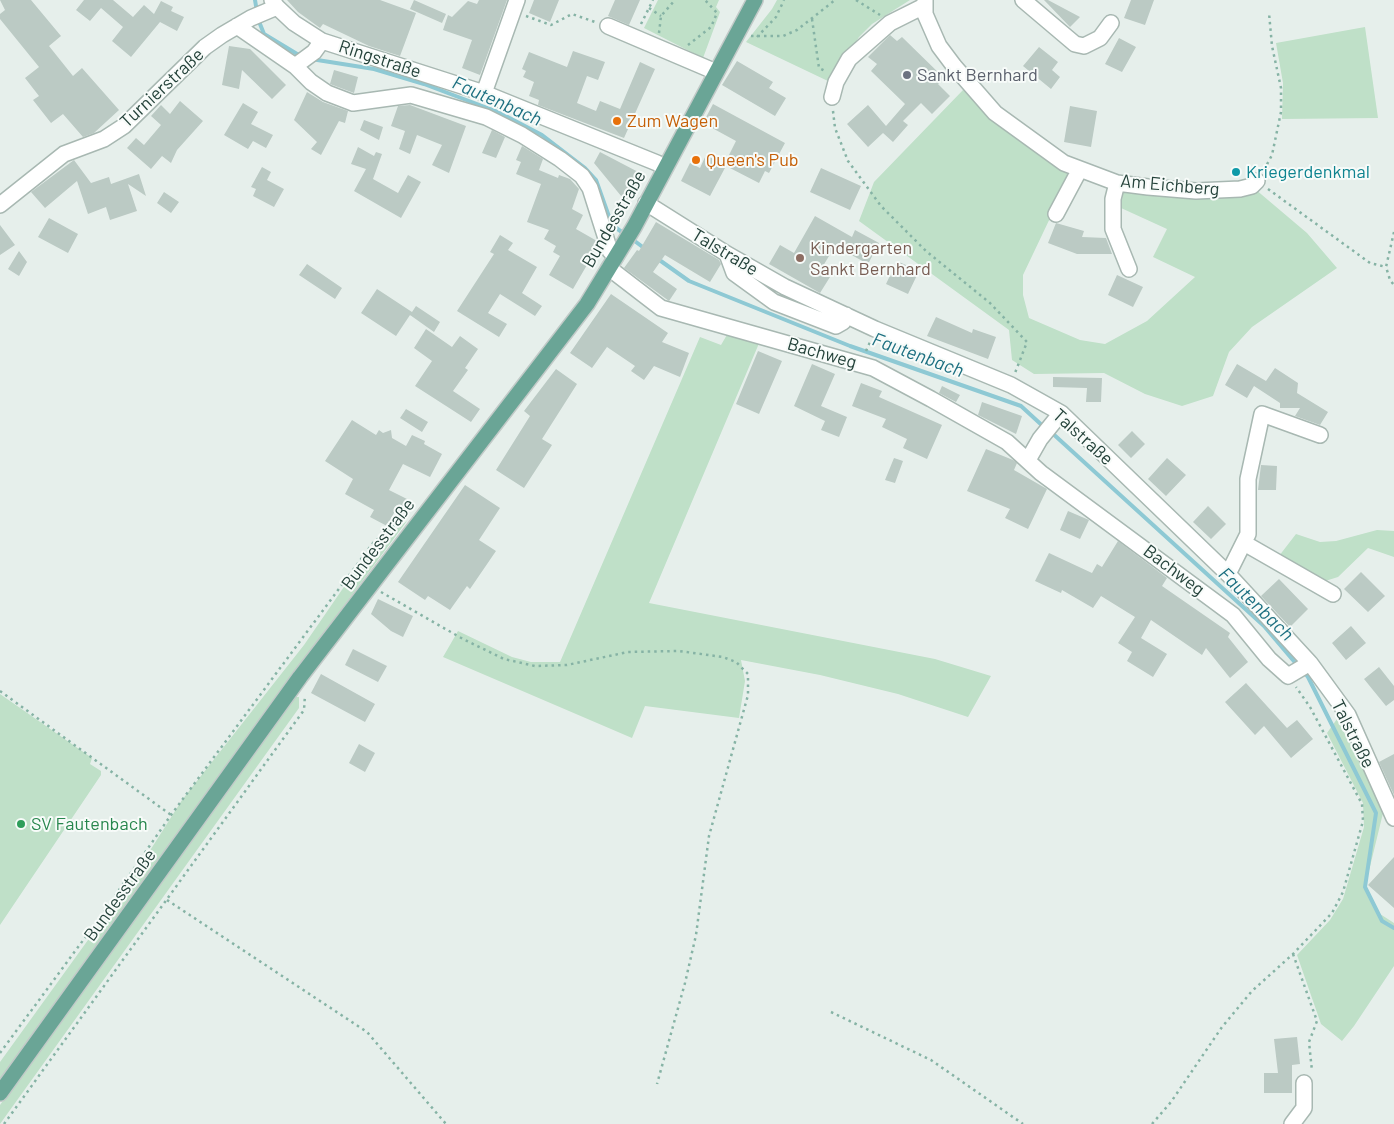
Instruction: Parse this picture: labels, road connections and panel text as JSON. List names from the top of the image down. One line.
{"streets":{"main road":["Bundesstraße"],"street":["Ringstraße","Turnierstraße","Am Eichberg","Talstraße","Bachweg"]},"crossings":[["Ringstraße","Turnierstraße"],["Ringstraße","Bundesstraße"],["Bundesstraße","Talstraße"],["Bundesstraße","Bachweg"]],"water":["Fautenbach"],"places":["Sankt Bernhard","Zum Wagen","Queen's Pub","Kriegerdenkmal","Kindergarten Sankt Bernhard","SV Fautenbach"]}
